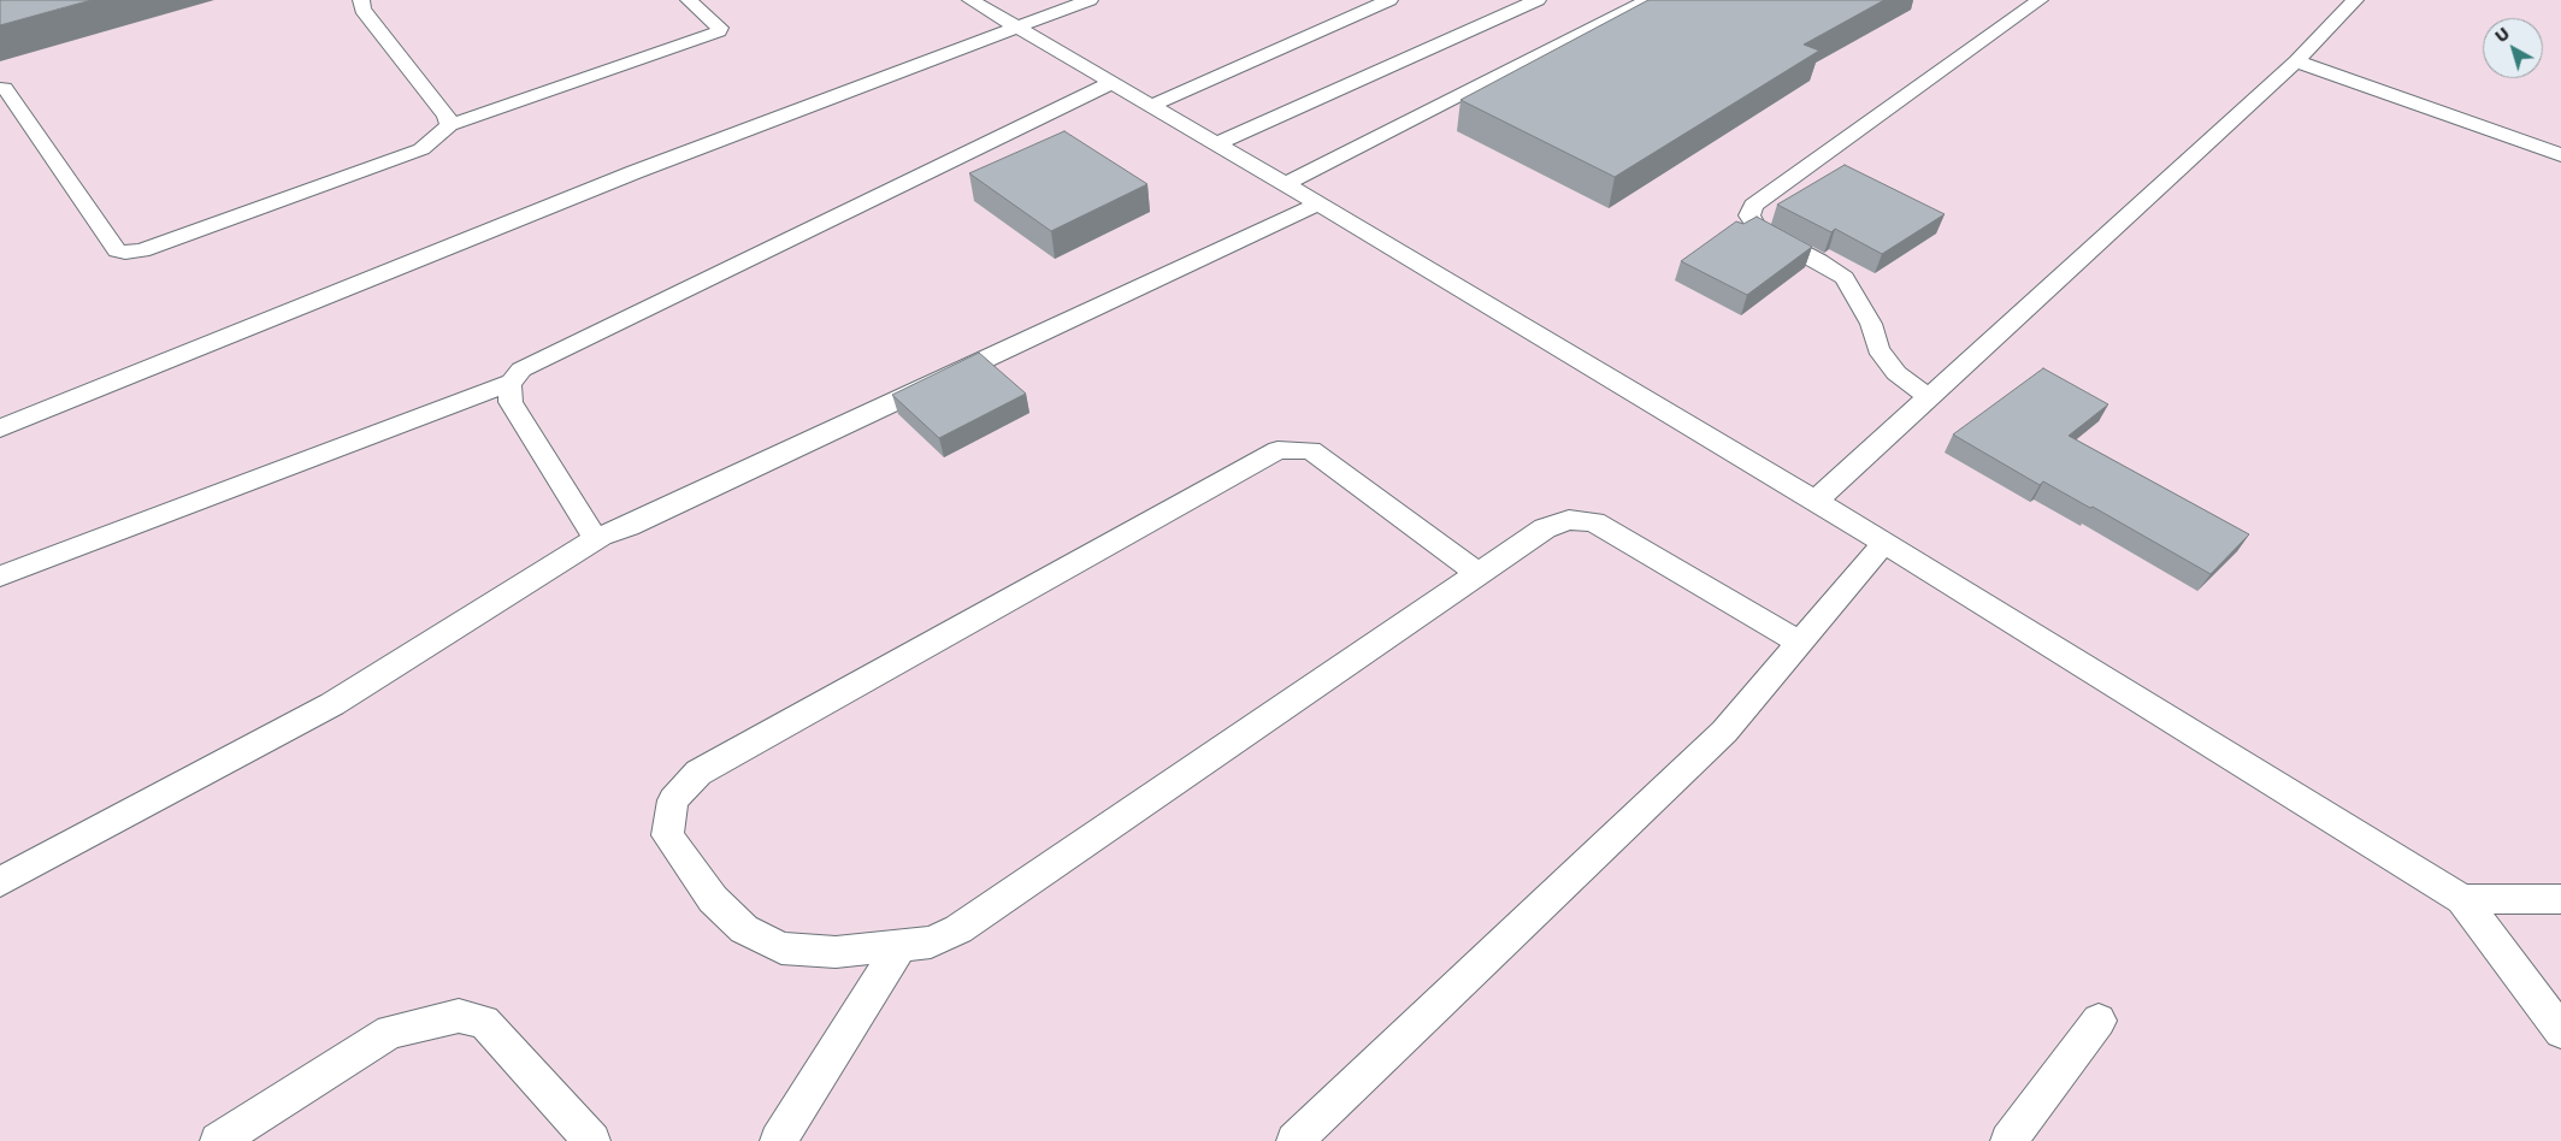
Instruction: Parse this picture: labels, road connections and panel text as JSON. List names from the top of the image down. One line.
{"north":"top left"}
